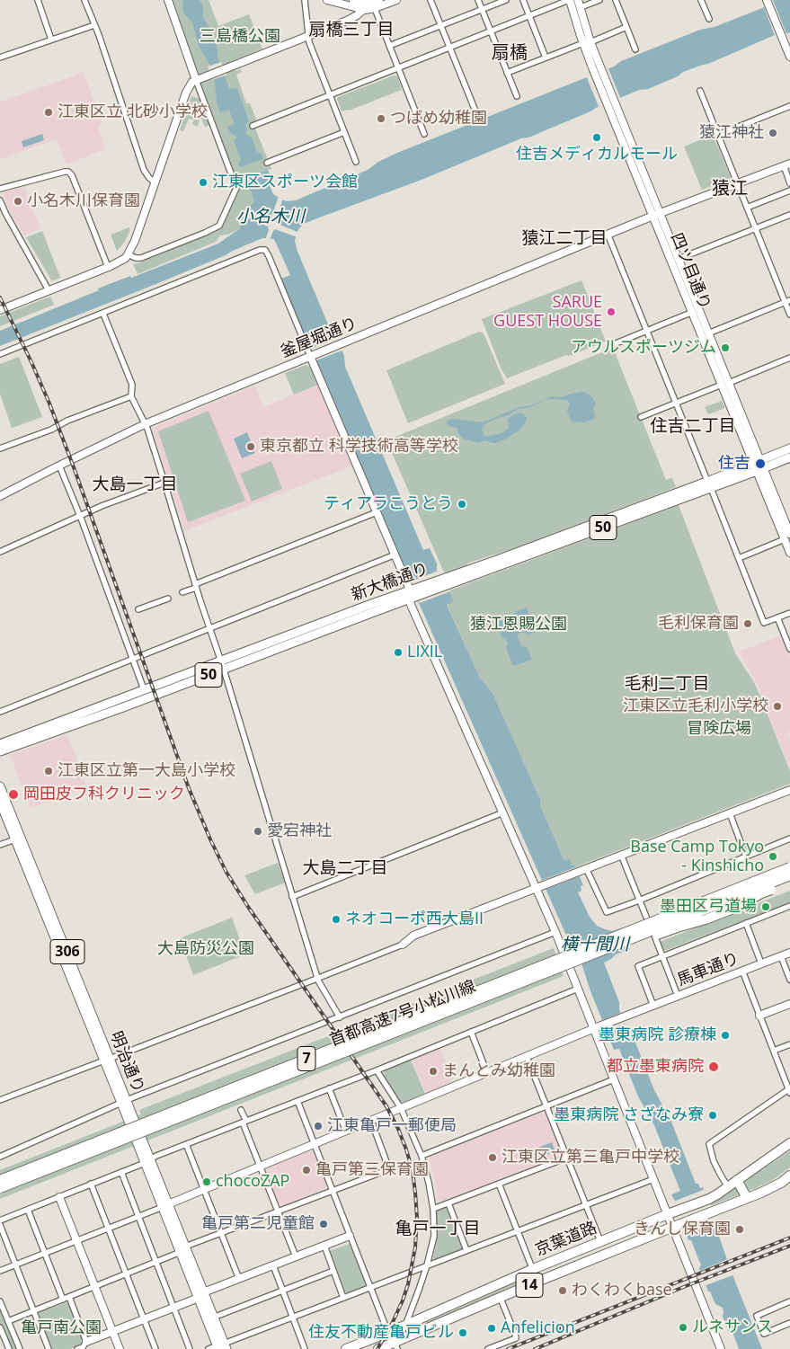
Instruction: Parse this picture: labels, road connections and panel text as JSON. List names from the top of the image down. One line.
{"streets":{"highway":["首都高速7号小松川線","7","京葉道路","14"],"main road":["50","新大橋通り","306","明治通り"],"street":["四ツ目通り","釜屋堀通り","馬車通り"]},"crossings":[["四ツ目通り","釜屋堀通り"],["四ツ目通り","新大橋通り"],["馬車通り","明治通り"]],"districts":["扇橋三丁目","扇橋","猿江","猿江二丁目","住吉二丁目","大島一丁目","毛利二丁目","大島二丁目","亀戸一丁目"],"water":["小名木川","横十間川"],"parks":["三島橋公園","猿江恩賜公園","冒険広場","大島防災公園","亀戸南公園"],"places":["江東区立 北砂小学校","つばめ幼稚園","猿江神社","住吉メディカルモール","江東区スポーツ会館","小名木川保育園","SARUE GUEST HOUSE","アウルスポーツジム","東京都立 科学技術高等学校","住吉","ティアラこうとう","毛利保育園","LIXIL","江東区立毛利小学校","江東区立第一大島小学校","岡田皮フ科クリニック","愛宕神社","Base Camp Tokyo - Kinshicho","墨田区弓道場","ネオコーポ西大島II","墨東病院 診療棟","都立墨東病院","まんとみ幼稚園","墨東病院 さざなみ寮","江東亀戸一郵便局","江東区立第三亀戸中学校","亀戸第三保育園","chocoZAP","亀戸第二児童館","きんし保育園","わくわくbase","ルネサンス","Anfelicion","住友不動産亀戸ビル"]}
